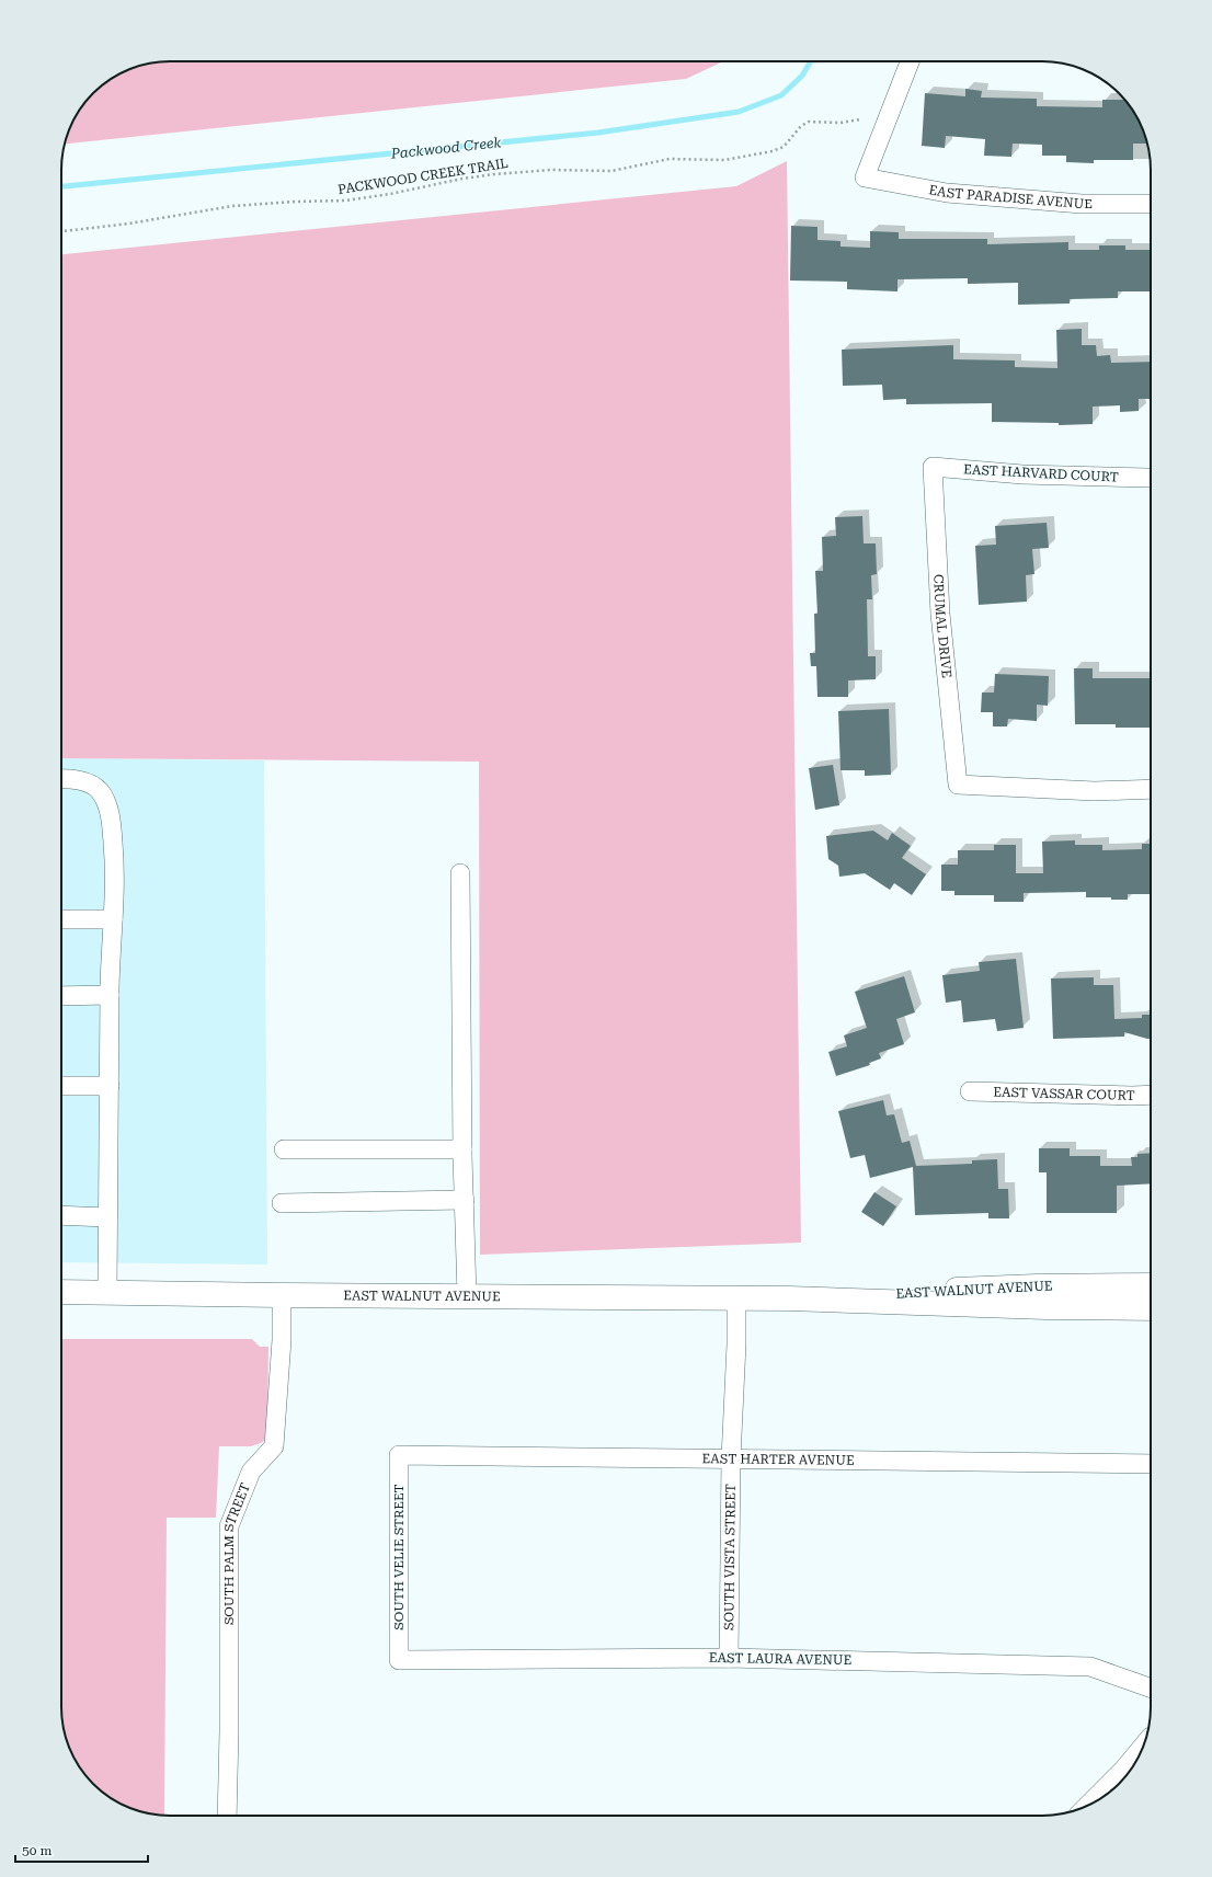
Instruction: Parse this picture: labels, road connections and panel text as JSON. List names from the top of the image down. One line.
{"streets":{"main road":["EAST WALNUT AVENUE"],"street":["EAST PARADISE AVENUE","EAST HARVARD COURT","CRUMAL DRIVE","EAST VASSAR COURT","EAST HARTER AVENUE","SOUTH PALM STREET","SOUTH VELIE STREET","SOUTH VISTA STREET","EAST LAURA AVENUE"],"path":["PACKWOOD CREEK TRAIL"]},"crossings":[["EAST HARVARD COURT","CRUMAL DRIVE"],["EAST WALNUT AVENUE","SOUTH PALM STREET"],["EAST WALNUT AVENUE","SOUTH VISTA STREET"],["EAST HARTER AVENUE","SOUTH VELIE STREET"],["EAST HARTER AVENUE","SOUTH VISTA STREET"],["SOUTH VELIE STREET","EAST LAURA AVENUE"],["SOUTH VISTA STREET","EAST LAURA AVENUE"]],"water":["Packwood Creek"],"scale_bar":"50 m"}
